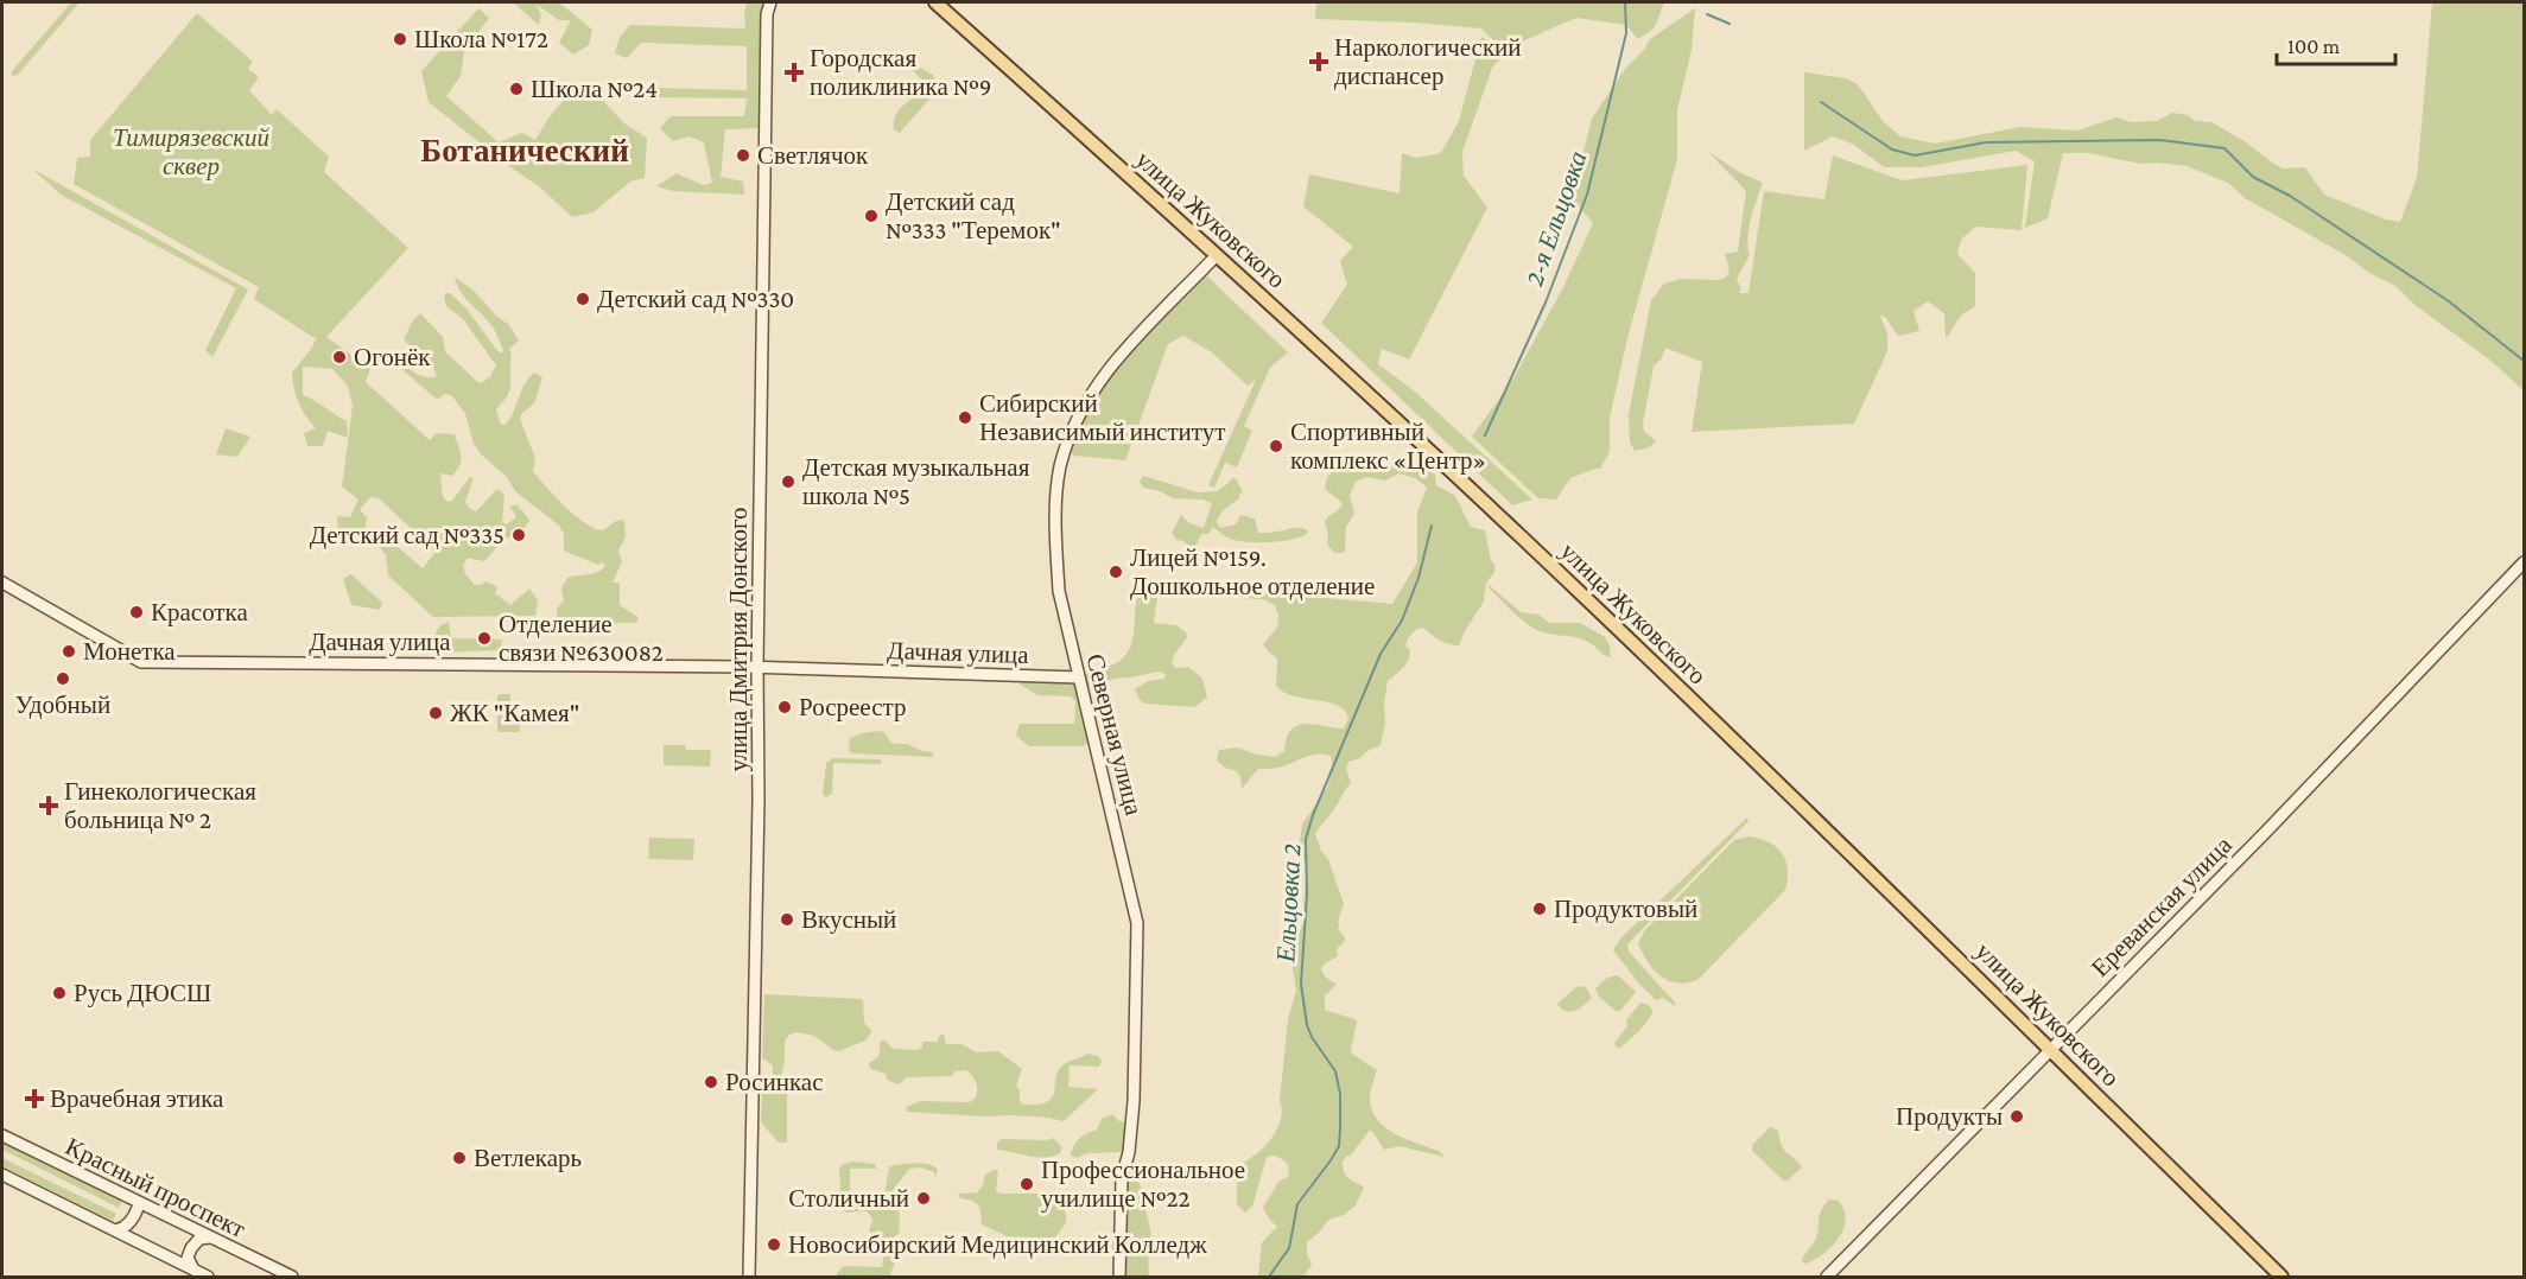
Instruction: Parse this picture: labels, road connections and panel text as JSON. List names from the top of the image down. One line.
{"streets":{"main road":["улица Жуковского"],"street":["улица Дмитрия Донского","Дачная улица","Северная улица","Ереванская улица","Красный проспект"]},"crossings":[["улица Жуковского","Северная улица"],["улица Жуковского","Ереванская улица"],["улица Дмитрия Донского","Дачная улица"],["Дачная улица","Северная улица"]],"districts":["Ботанический"],"water":["2-я Ельцовка","Ельцовка 2"],"parks":["Тимирязевский сквер"],"places":{"other":["Школа №172","Школа №24","Светлячок","Детский сад №333 \"Теремок\"","Детский сад №330","Огонёк","Сибирский Независимый институт","Спортивный комплекс «Центр»","Детская музыкальная школа №5","Детский сад №335","Лицей №159. Дошкольное отделение","Красотка","Отделение связи №630082","Монетка","Удобный","Росреестр","ЖК \"Камея\"","Продуктовый","Вкусный","Русь ДЮСШ","Росинкас","Продукты","Ветлекарь","Профессиональное училище №22","Столичный","Новосибирский Медицинский Колледж"],"health":["Наркологический диспансер","Городская поликлиника №9","Гинекологическая больница № 2","Врачебная этика"]},"scale_bar":"100 m"}
